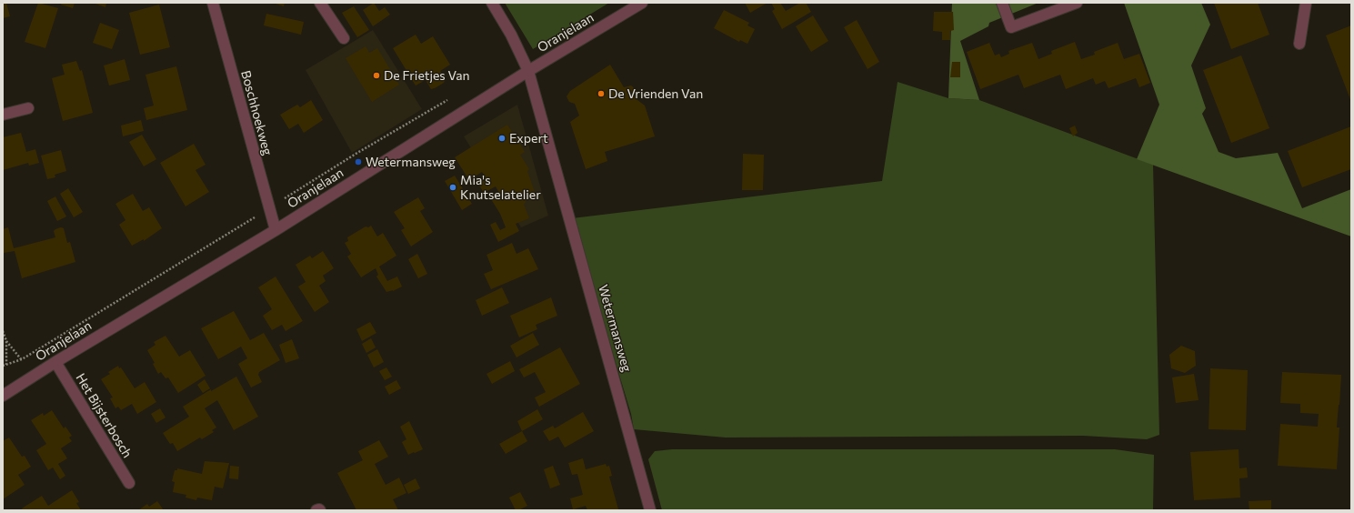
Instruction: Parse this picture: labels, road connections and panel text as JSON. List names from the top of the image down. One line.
{"streets":{"street":["Oranjelaan","Boschhoekweg","Wetermansweg","Het Bijsterbosch"]},"crossings":[["Oranjelaan","Boschhoekweg"],["Oranjelaan","Wetermansweg"],["Oranjelaan","Het Bijsterbosch"]],"places":["De Frietjes Van","De Vrienden Van","Expert","Wetermansweg","Mia's Knutselatelier"]}
